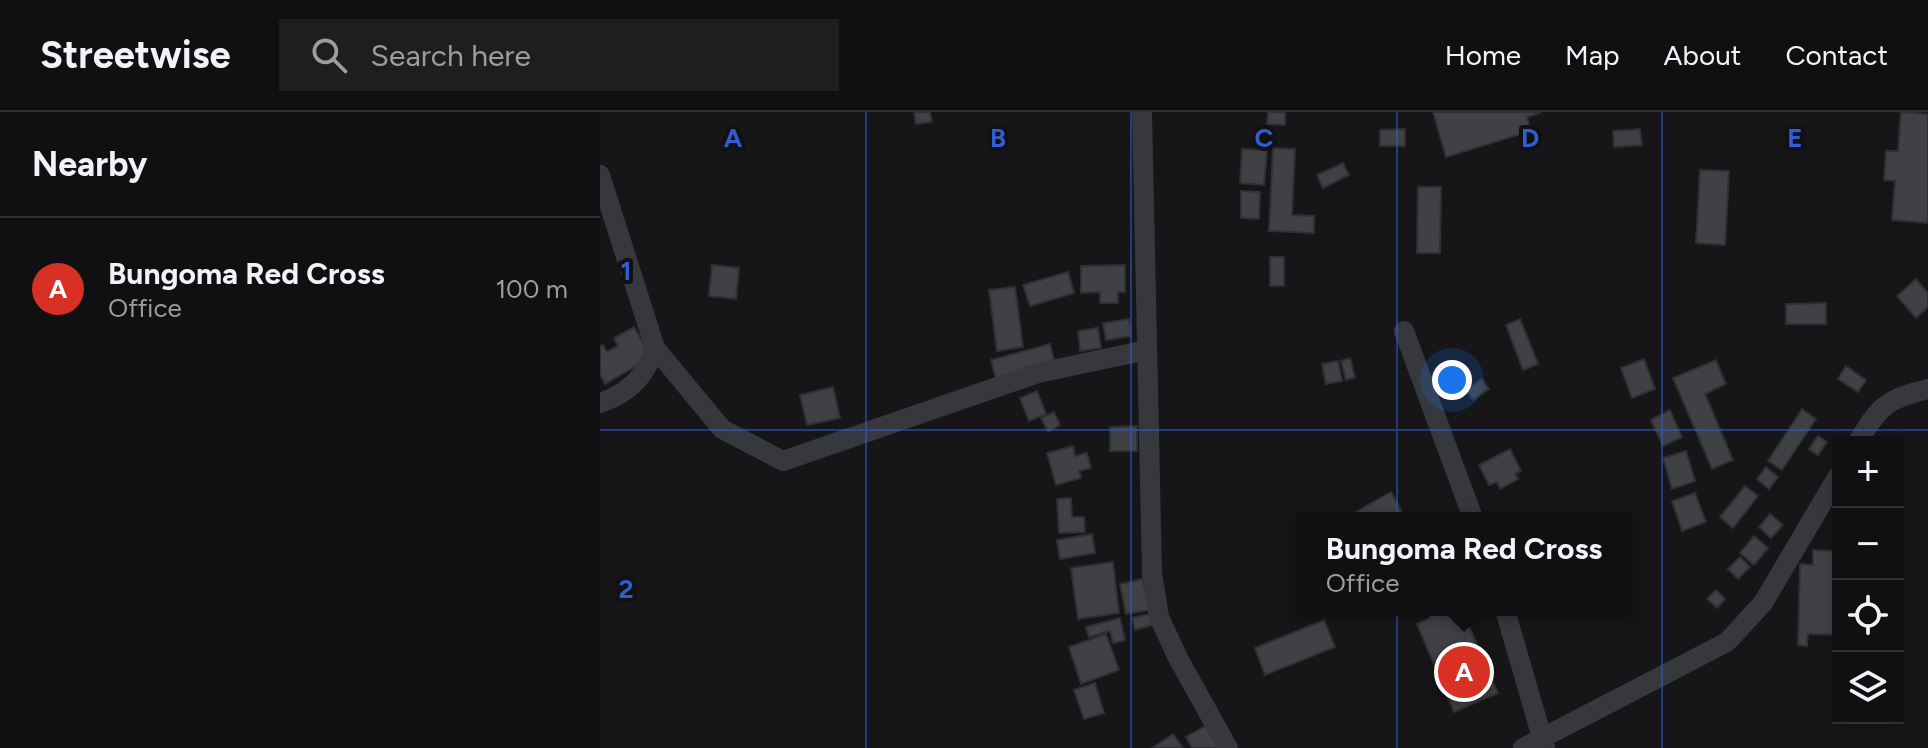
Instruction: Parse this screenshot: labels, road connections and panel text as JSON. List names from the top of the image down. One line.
{"page":{"header":"Streetwise","search":"Search here","nav":["Home","Map","About","Contact"],"heading":"Nearby","list":[{"mark":"A","name":"Bungoma Red Cross","note":"Office","value":"100 m"}],"map_buttons":["+","−"],"popup":["Bungoma Red Cross","Office"],"pins":"A"},"grid":{"columns":["A","B","C","D","E"],"rows":["1","2"]}}
